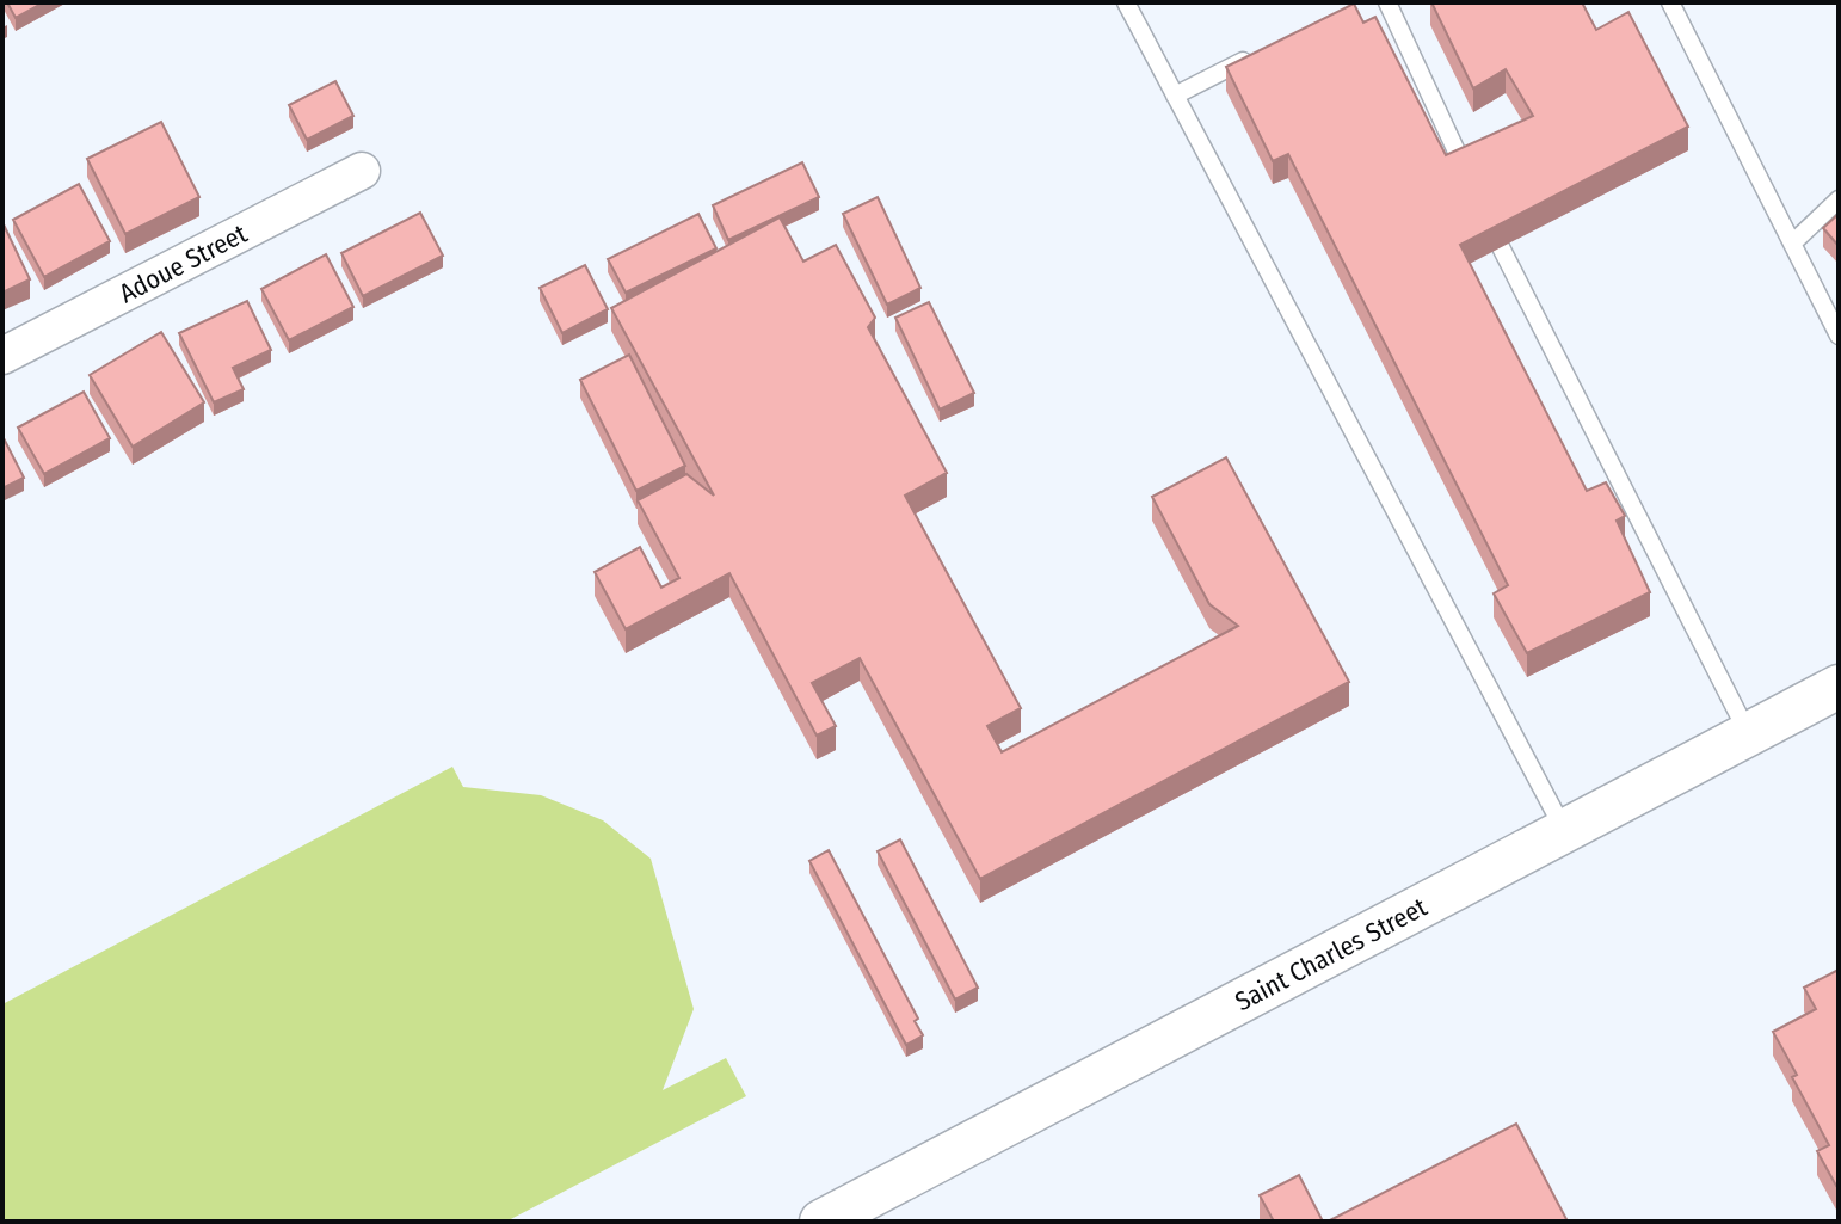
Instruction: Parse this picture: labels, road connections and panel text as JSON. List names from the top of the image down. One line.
{"streets":{"street":["Adoue Street","Saint Charles Street"]}}
